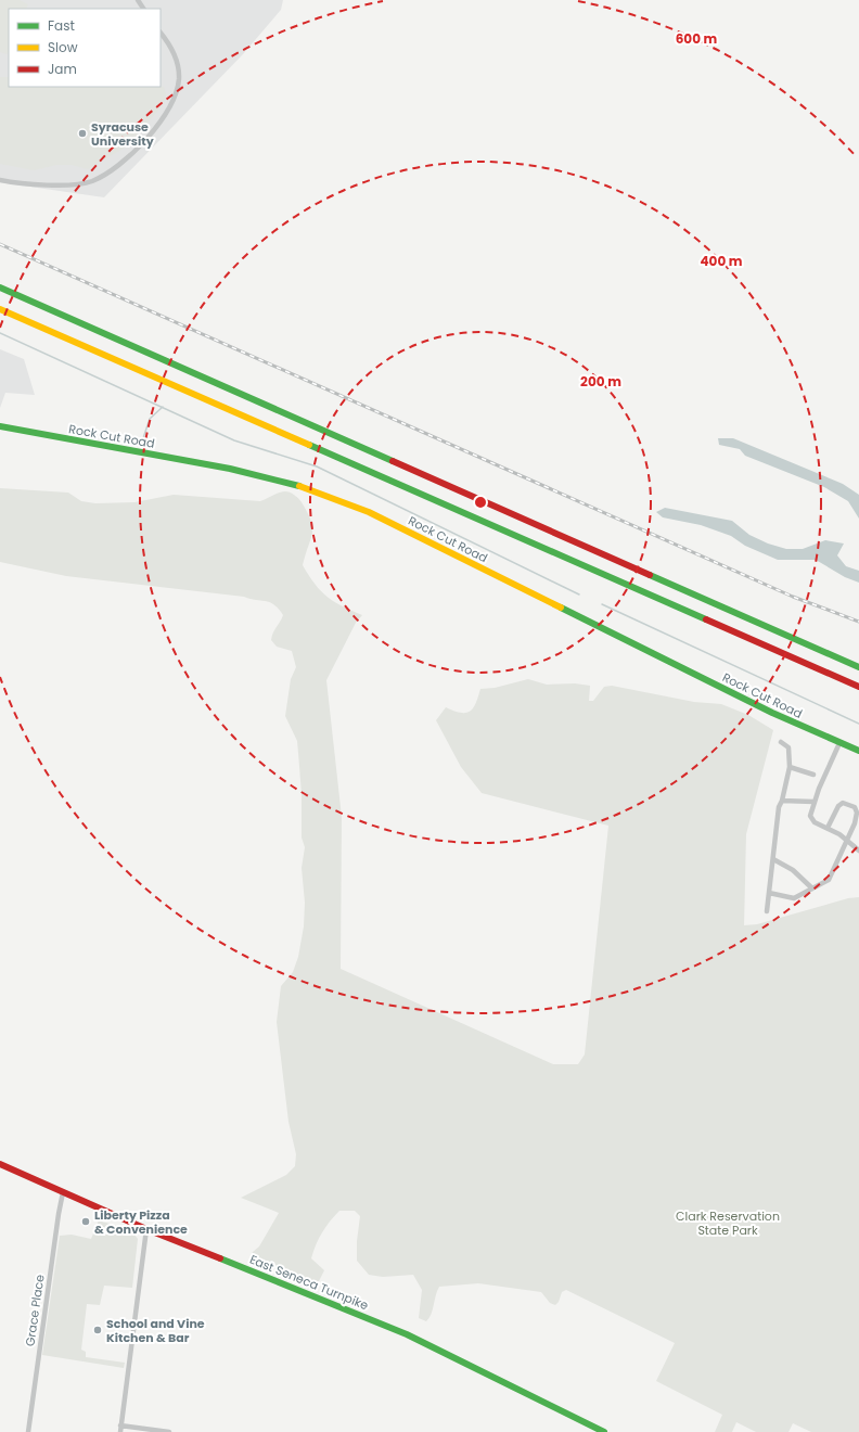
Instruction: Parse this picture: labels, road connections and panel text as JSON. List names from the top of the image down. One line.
{"streets":{"main road":["Rock Cut Road","East Seneca Turnpike"],"street":["Grace Place"]},"crossings":[["East Seneca Turnpike","Grace Place"]],"parks":["Clark Reservation State Park"],"places":["Syracuse University","Liberty Pizza & Convenience","School and Vine Kitchen & Bar"],"legend":["Fast","Slow","Jam"],"rings":["600 m","400 m","200 m"]}
